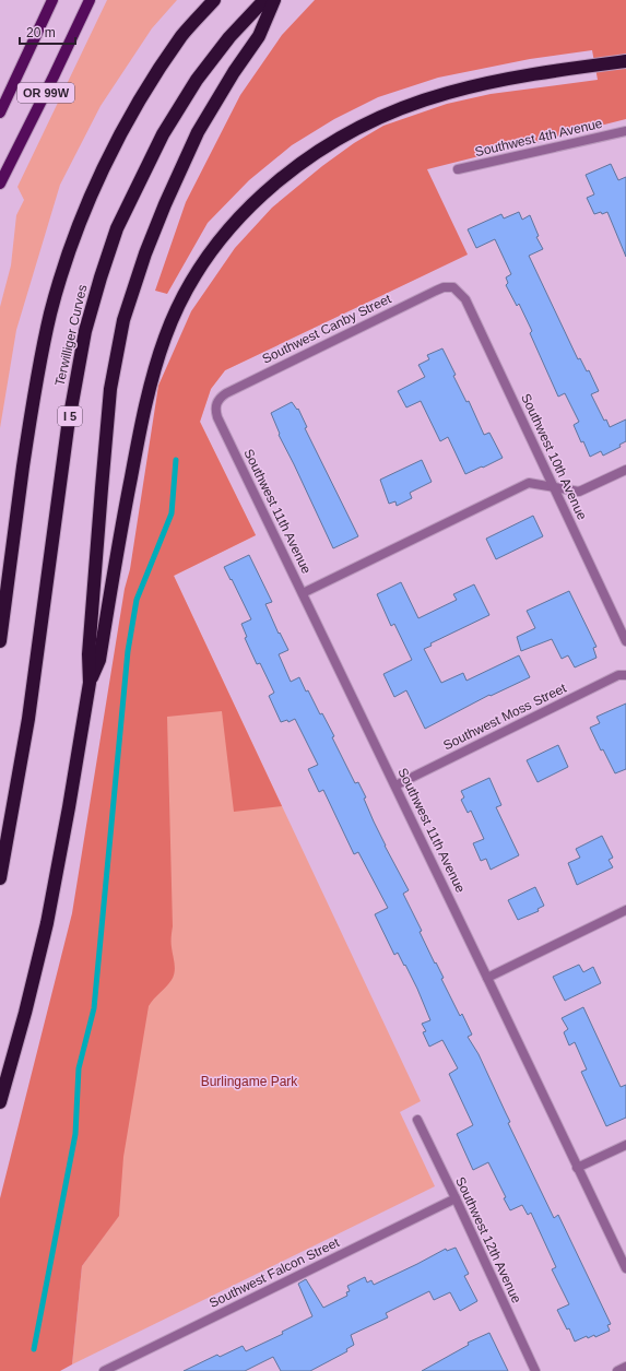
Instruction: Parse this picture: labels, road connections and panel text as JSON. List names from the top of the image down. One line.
{"streets":{"highway":["Terwilliger Curves","I 5"],"main road":["OR 99W"],"street":["Southwest 4th Avenue","Southwest Canby Street","Southwest 10th Avenue","Southwest 11th Avenue","Southwest Moss Street","Southwest 12th Avenue","Southwest Falcon Street"]},"crossings":[["Southwest Canby Street","Southwest 10th Avenue"],["Southwest Canby Street","Southwest 11th Avenue"],["Southwest 11th Avenue","Southwest Moss Street"],["Southwest 12th Avenue","Southwest Falcon Street"]],"parks":["Burlingame Park"],"scale_bar":"20 m"}
